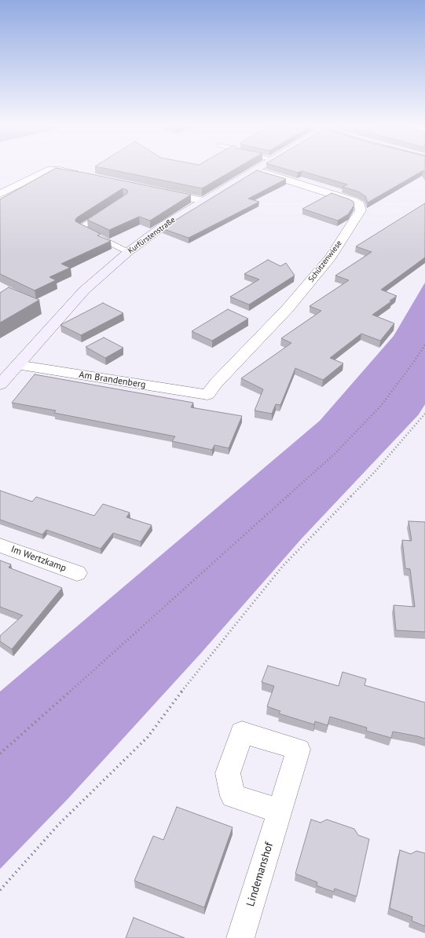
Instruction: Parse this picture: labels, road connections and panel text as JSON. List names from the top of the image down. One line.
{"streets":{"street":["Kurfürstenstraße","Schützenwiese","Am Brandenberg","Im Wertzkamp","Lindemanshof"]},"crossings":[["Kurfürstenstraße","Schützenwiese"],["Kurfürstenstraße","Am Brandenberg"],["Schützenwiese","Am Brandenberg"]]}
